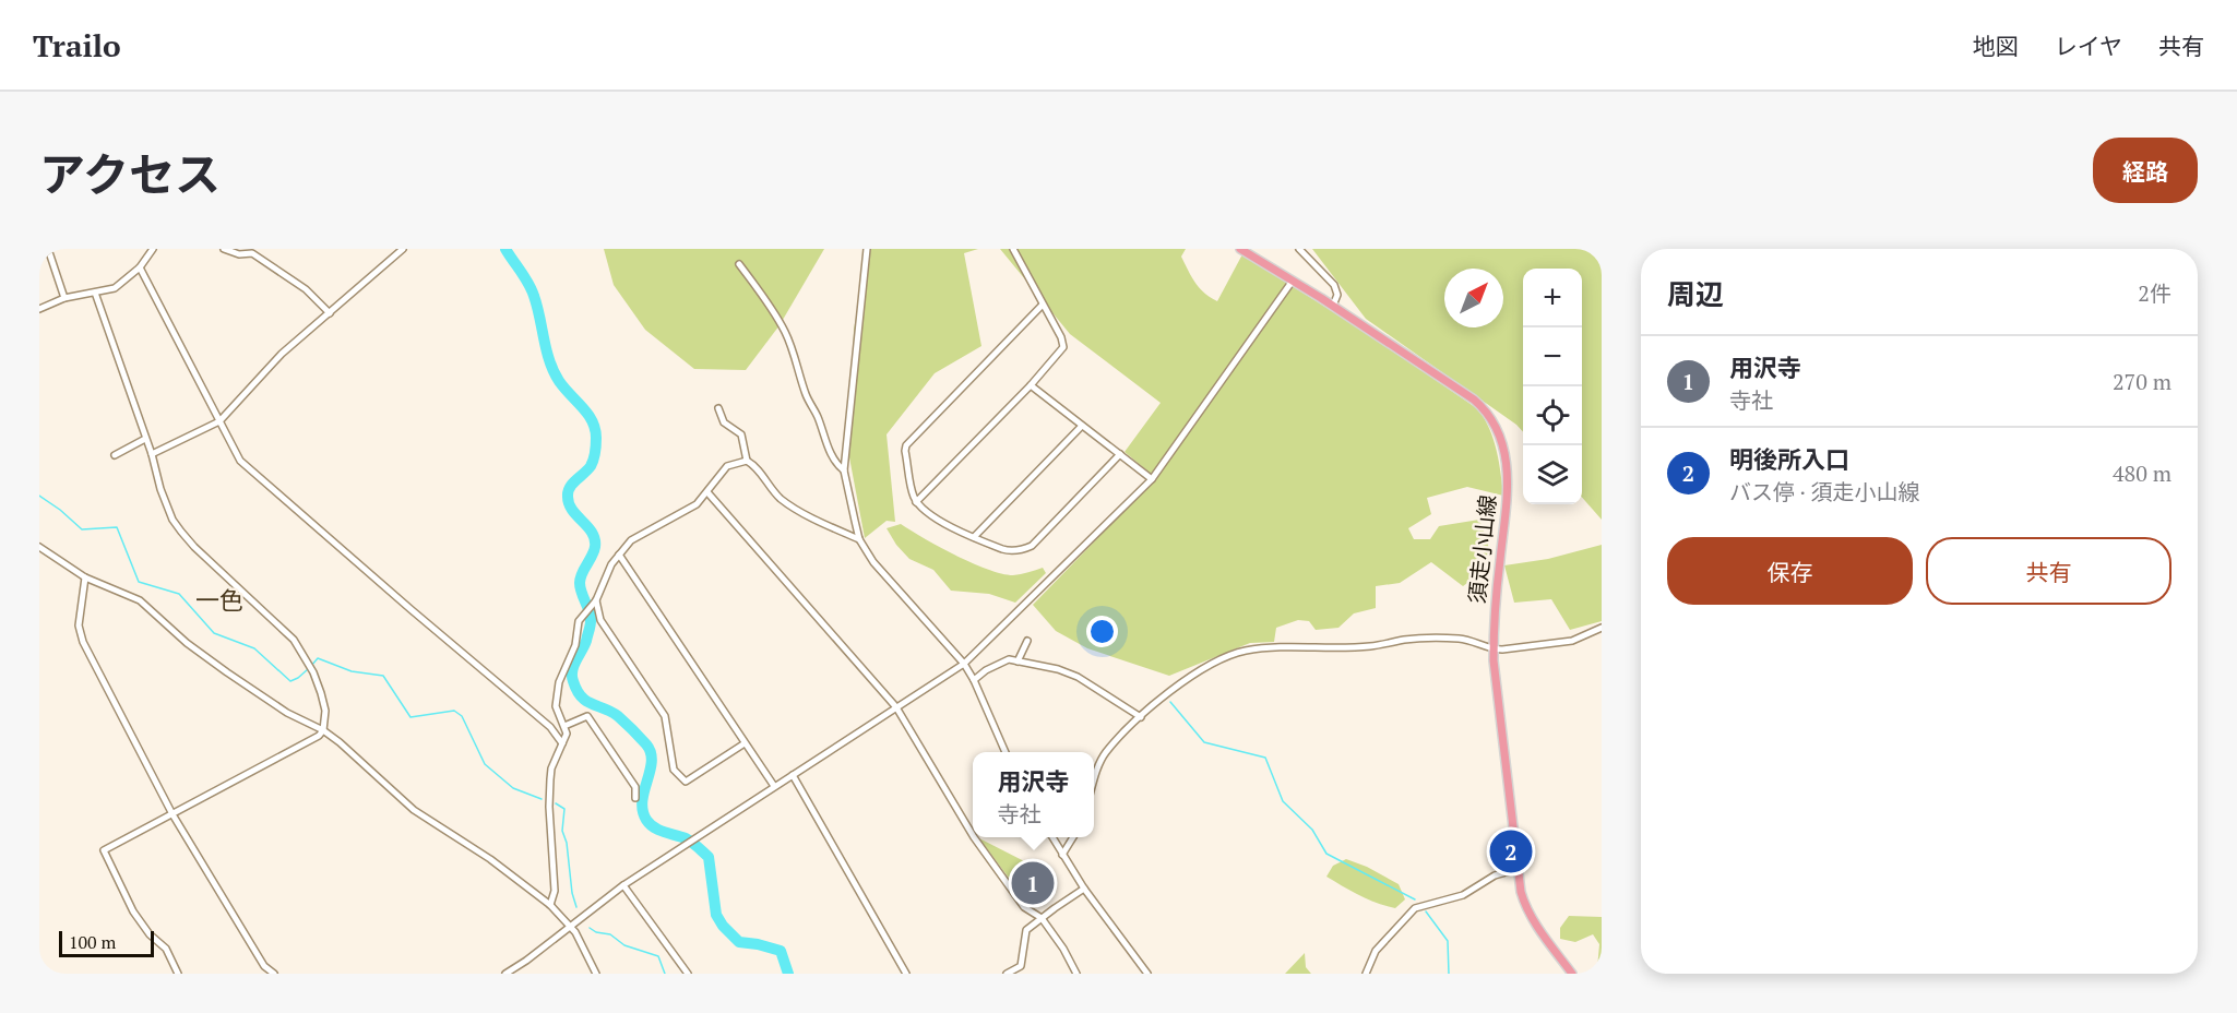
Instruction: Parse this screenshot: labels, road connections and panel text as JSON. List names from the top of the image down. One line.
{"streets":{"main road":["須走小山線"]},"districts":["一色"],"scale_bar":"100 m","north":"top right","page":{"header":"Trailo","nav":["地図","レイヤ","共有"],"title":"アクセス","buttons":["経路",["保存","共有"]],"heading":["周辺","2件"],"map_buttons":["+","−"],"list":[{"mark":"1","name":"用沢寺","note":"寺社","value":"270 m"},{"mark":"2","name":"明後所入口","note":"バス停 · 須走小山線","value":"480 m"}],"popup":["用沢寺","寺社"],"pins":["2","1"],"scale":"100 m"}}
